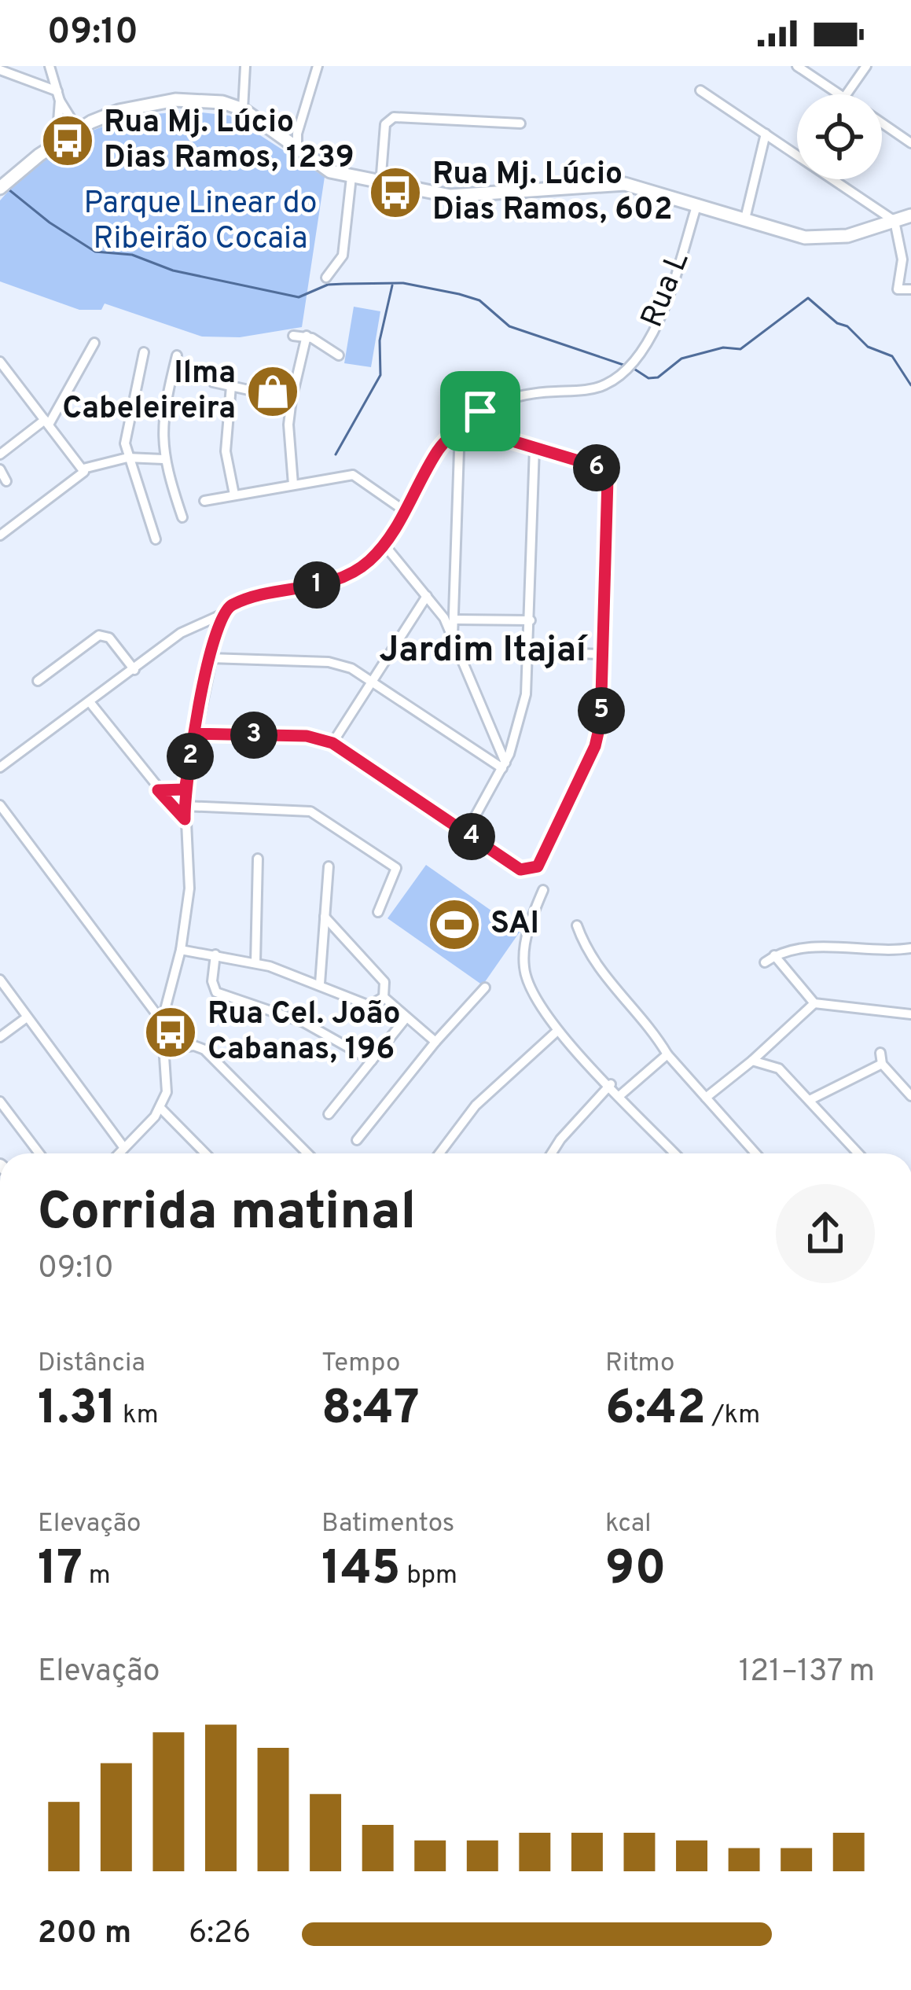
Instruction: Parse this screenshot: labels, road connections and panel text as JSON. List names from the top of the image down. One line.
{"streets":{"street":["Rua L"]},"districts":["Jardim Itajaí"],"parks":["Parque Linear do Ribeirão Cocaia"],"places":{"bus stop":["Rua Mj. Lúcio Dias Ramos, 1239","Rua Mj. Lúcio Dias Ramos, 602","Rua Cel. João Cabanas, 196"],"shop":["Ilma Cabeleireira"],"sports":["SAI"]},"page":{"status":"09:10","pins":["6","1","5","3","2","4"],"heading":["Corrida matinal","09:10"],"stats":[["Distância","1.31 km"],["Tempo","8:47"],["Ritmo","6:42 /km"],["Elevação","17 m"],["Batimentos","145 bpm"],["kcal","90"]],"chart":["Elevação","121–137 m"],"list":[{"name":"200 m","note":"6:26"}]}}
